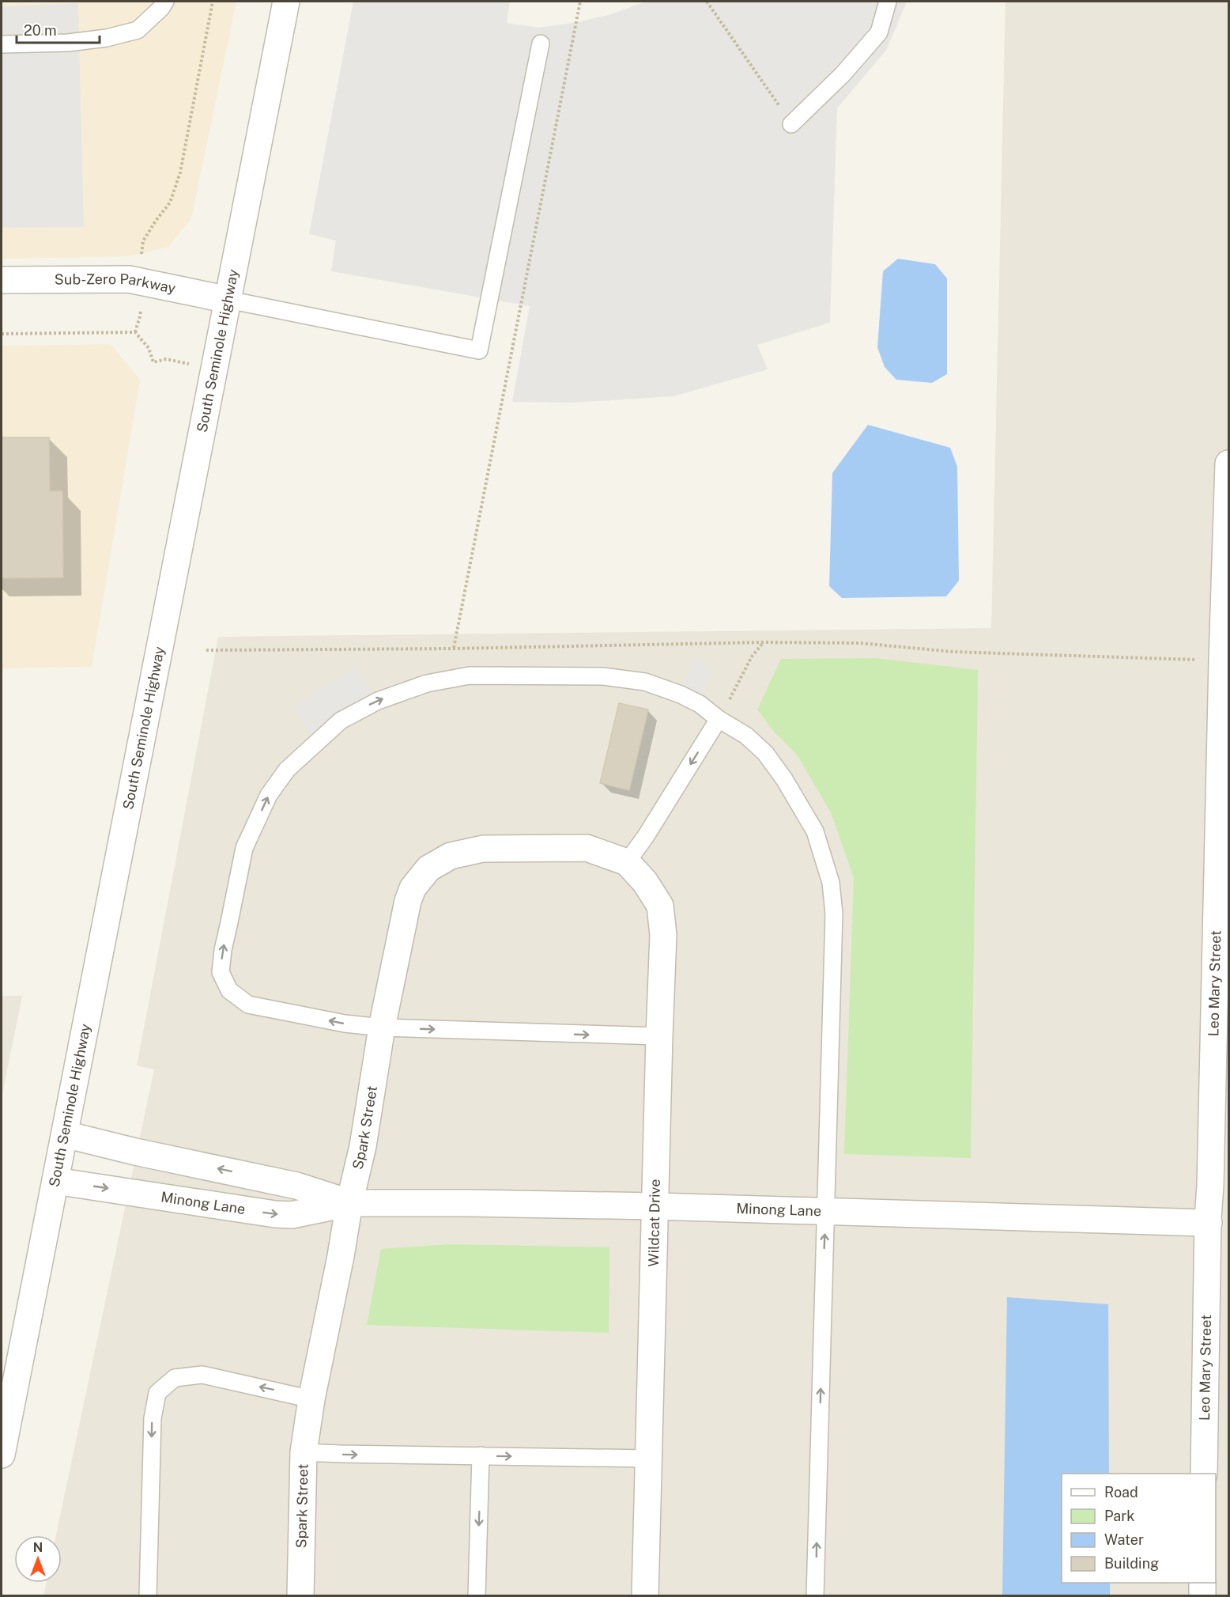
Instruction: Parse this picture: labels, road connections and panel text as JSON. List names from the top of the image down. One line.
{"streets":{"street":["Sub-Zero Parkway","South Seminole Highway","Leo Mary Street","Spark Street","Minong Lane","Wildcat Drive"]},"crossings":[["Sub-Zero Parkway","South Seminole Highway"],["South Seminole Highway","Minong Lane"],["Leo Mary Street","Minong Lane"],["Spark Street","Minong Lane"],["Spark Street","Wildcat Drive"],["Minong Lane","Wildcat Drive"]],"legend":["Road","Park","Water","Building"],"scale_bar":"20 m","north":"top"}
